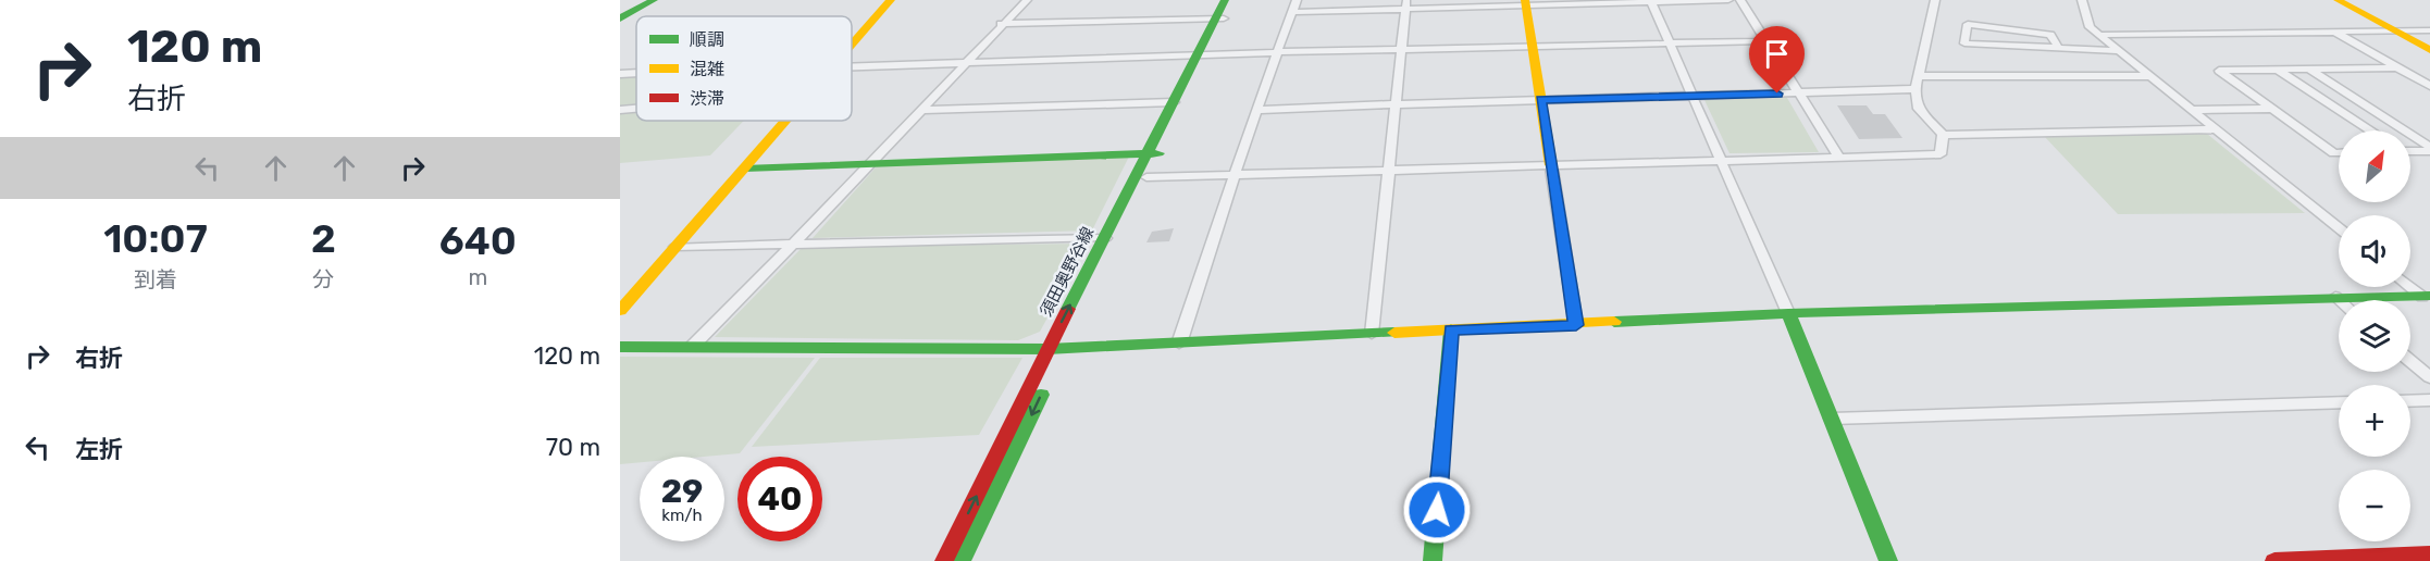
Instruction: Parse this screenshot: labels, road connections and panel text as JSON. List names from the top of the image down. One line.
{"streets":{"street":["須田奥野谷線"]},"legend":["順調","混雑","渋滞"],"north":"top right","page":{"turn":["120 m","右折"],"map_buttons":["+","−"],"eta":["10:07","到着","2","分","640","m"],"list":[{"name":"右折","value":"120 m"},{"name":"左折","value":"70 m"}],"speed":"29 km/h","limit":"40"}}
